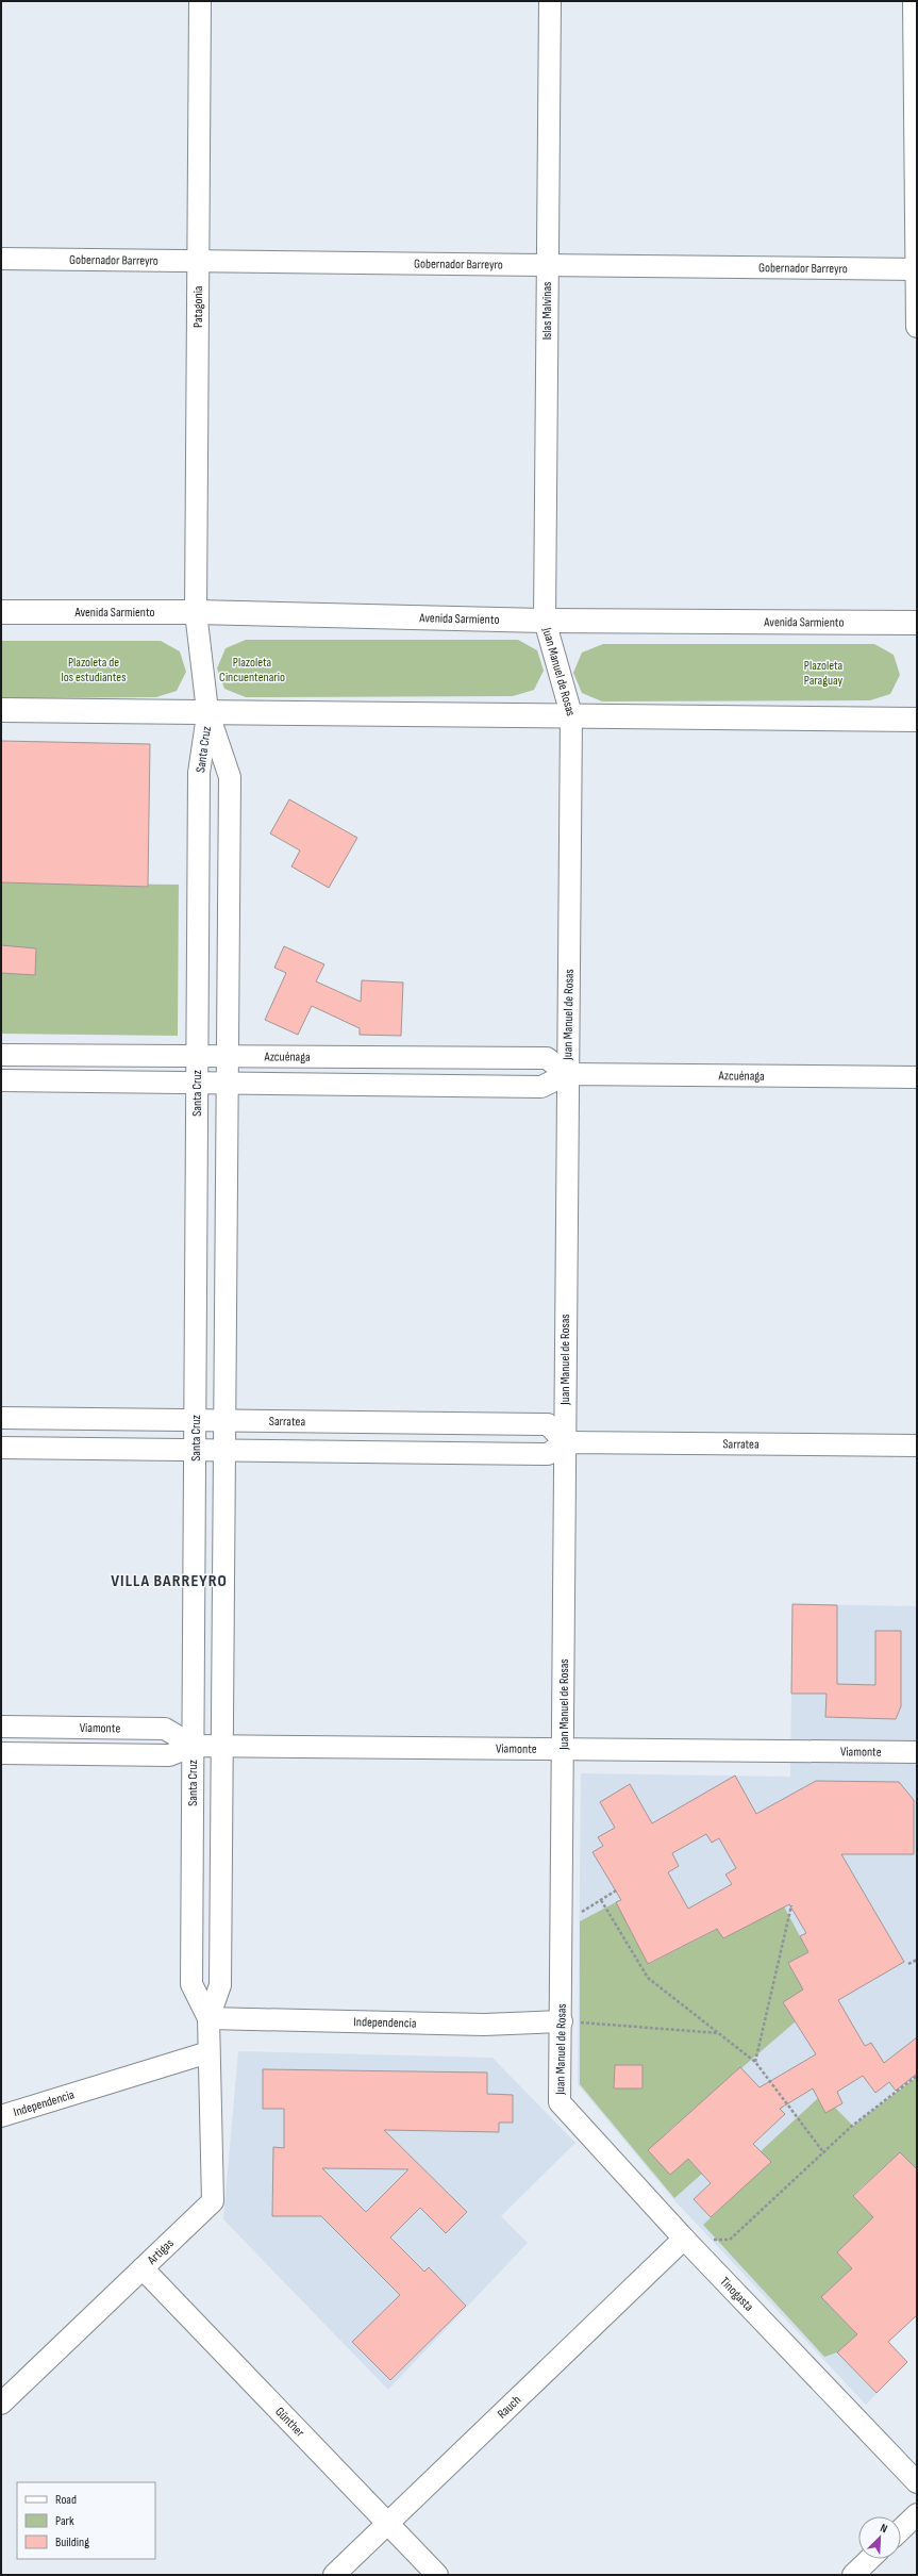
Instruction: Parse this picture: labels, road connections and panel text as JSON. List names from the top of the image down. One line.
{"streets":{"main road":["Avenida Sarmiento"],"street":["Gobernador Barreyro","Patagonia","Islas Malvinas","Juan Manuel de Rosas","Santa Cruz","Azcuénaga","Sarratea","Viamonte","Independencia","Artigas","Tinogasta","Rauch","Günther"]},"crossings":[["Gobernador Barreyro","Patagonia"],["Gobernador Barreyro","Islas Malvinas"],["Patagonia","Avenida Sarmiento"],["Patagonia","Santa Cruz"],["Islas Malvinas","Avenida Sarmiento"],["Islas Malvinas","Juan Manuel de Rosas"],["Avenida Sarmiento","Juan Manuel de Rosas"],["Juan Manuel de Rosas","Azcuénaga"],["Juan Manuel de Rosas","Sarratea"],["Juan Manuel de Rosas","Viamonte"],["Juan Manuel de Rosas","Independencia"],["Juan Manuel de Rosas","Tinogasta"],["Santa Cruz","Azcuénaga"],["Santa Cruz","Sarratea"],["Santa Cruz","Viamonte"],["Santa Cruz","Independencia"],["Santa Cruz","Artigas"],["Independencia","Artigas"],["Artigas","Günther"],["Tinogasta","Rauch"],["Rauch","Günther"]],"districts":["VILLA BARREYRO"],"parks":["Plazoleta de los estudiantes","Plazoleta Cincuentenario","Plazoleta Paraguay"],"legend":["Road","Park","Building"],"north":"top right"}
